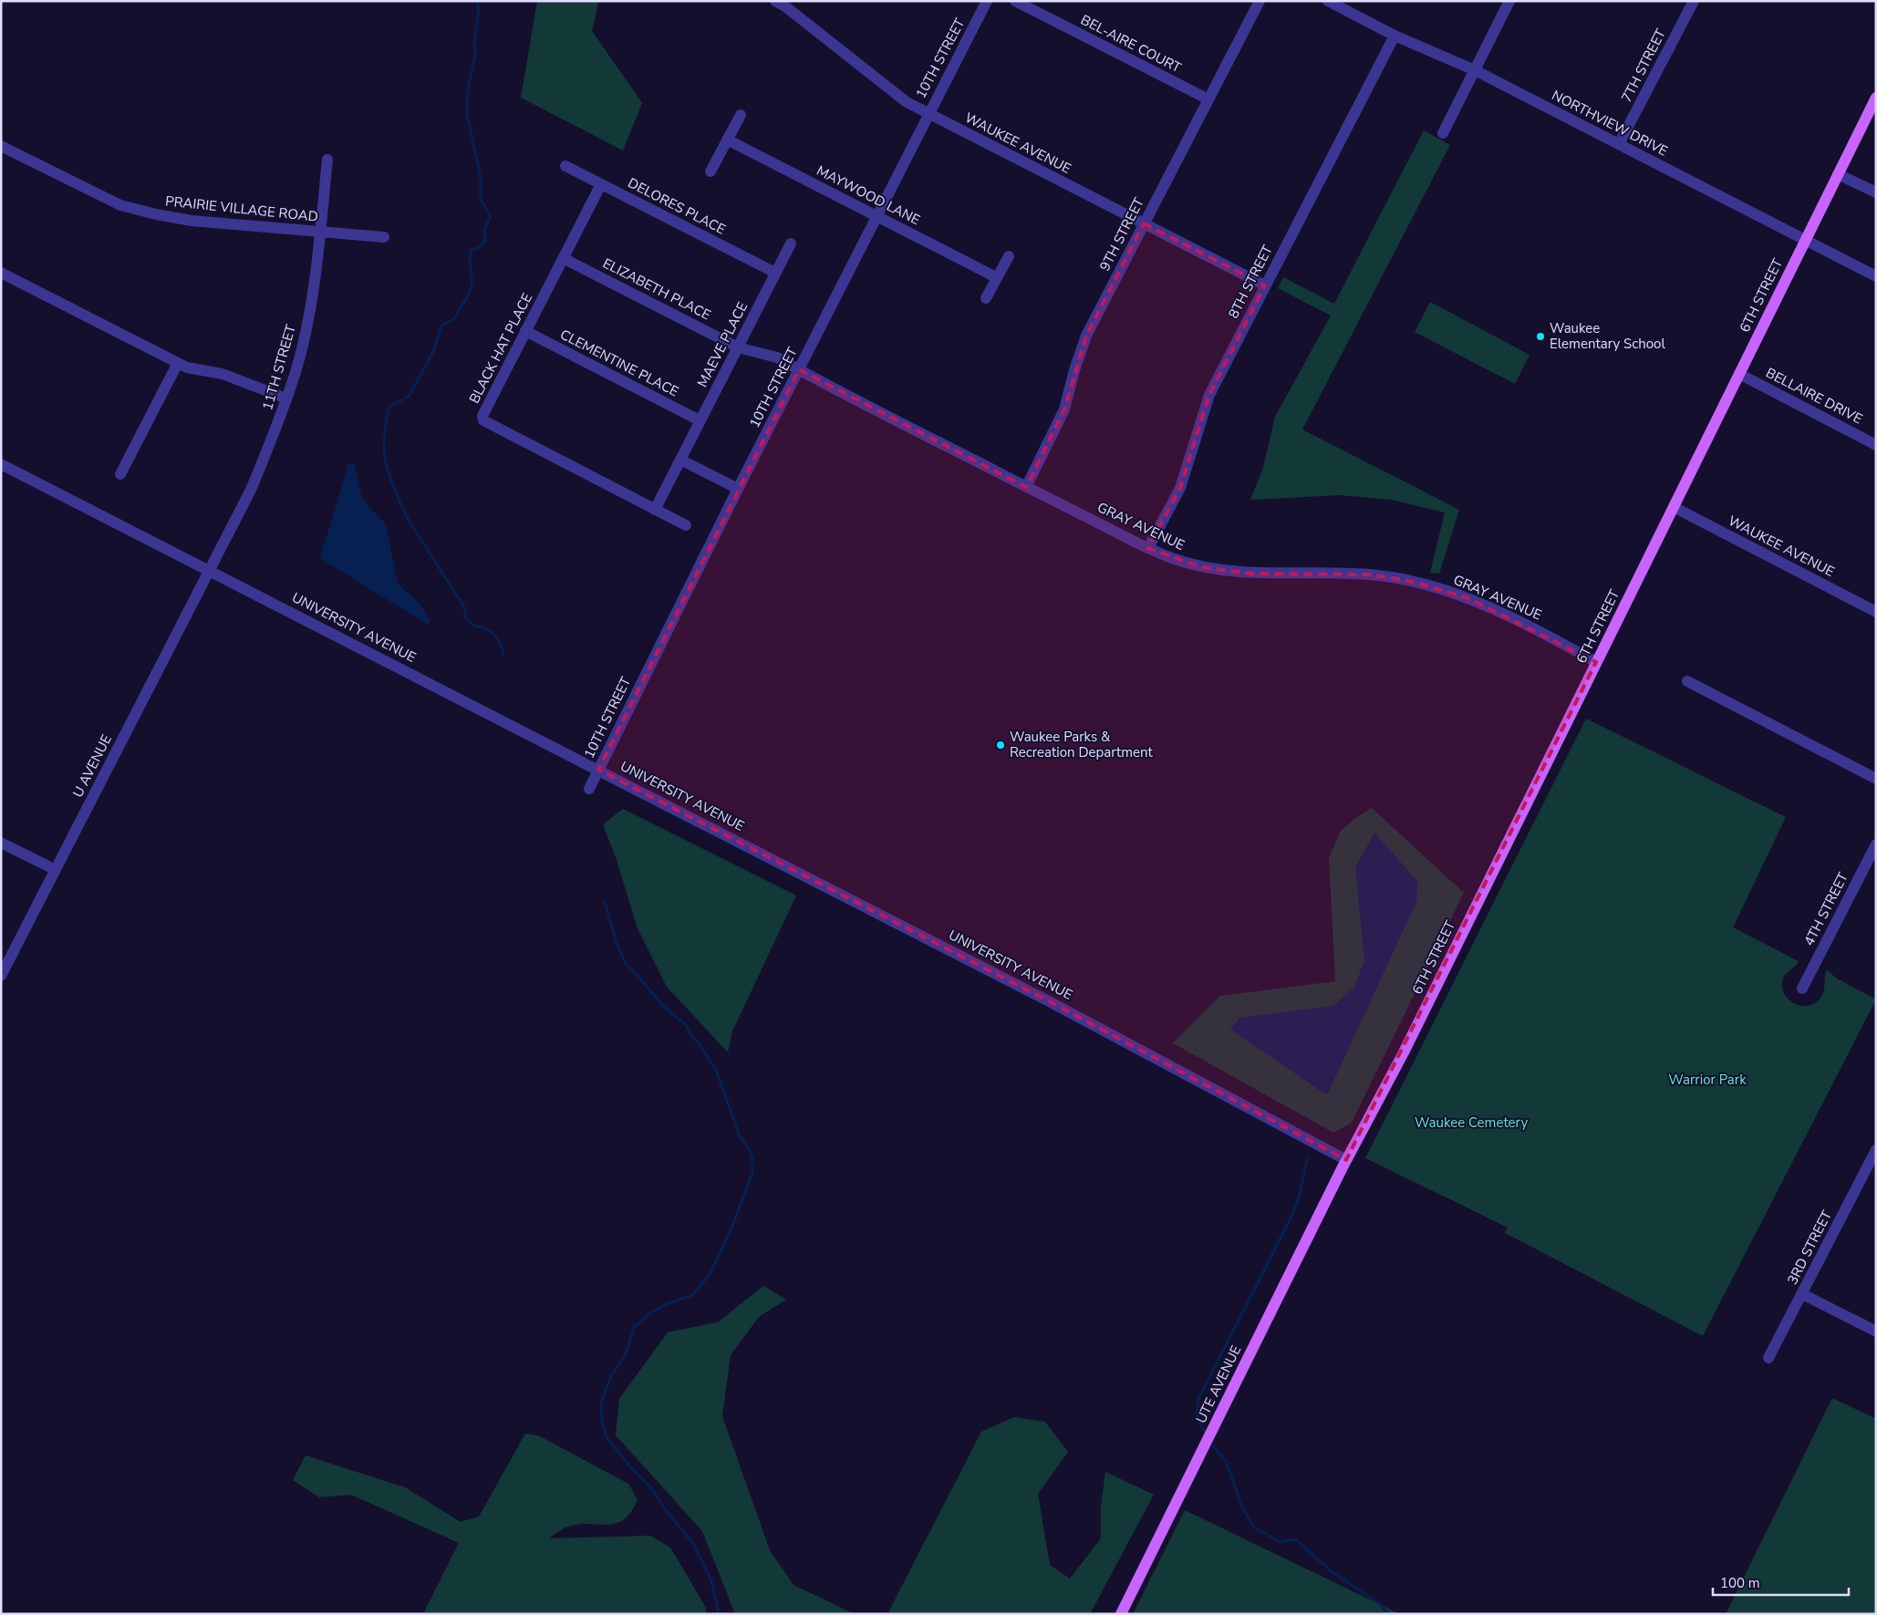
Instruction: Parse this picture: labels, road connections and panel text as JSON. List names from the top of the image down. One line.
{"streets":{"main road":["6TH STREET","UTE AVENUE"],"street":["BEL-AIRE COURT","10TH STREET","7TH STREET","NORTHVIEW DRIVE","WAUKEE AVENUE","MAYWOOD LANE","DELORES PLACE","PRAIRIE VILLAGE ROAD","9TH STREET","8TH STREET","ELIZABETH PLACE","MAEVE PLACE","BLACK HAT PLACE","CLEMENTINE PLACE","11TH STREET","BELLAIRE DRIVE","GRAY AVENUE","UNIVERSITY AVENUE","U AVENUE","4TH STREET","3RD STREET"]},"crossings":[["BEL-AIRE COURT","9TH STREET"],["10TH STREET","WAUKEE AVENUE"],["10TH STREET","MAYWOOD LANE"],["10TH STREET","ELIZABETH PLACE"],["10TH STREET","GRAY AVENUE"],["10TH STREET","UNIVERSITY AVENUE"],["7TH STREET","NORTHVIEW DRIVE"],["NORTHVIEW DRIVE","8TH STREET"],["NORTHVIEW DRIVE","6TH STREET"],["WAUKEE AVENUE","9TH STREET"],["WAUKEE AVENUE","8TH STREET"],["WAUKEE AVENUE","6TH STREET"],["DELORES PLACE","MAEVE PLACE"],["DELORES PLACE","BLACK HAT PLACE"],["PRAIRIE VILLAGE ROAD","11TH STREET"],["9TH STREET","GRAY AVENUE"],["8TH STREET","GRAY AVENUE"],["ELIZABETH PLACE","MAEVE PLACE"],["ELIZABETH PLACE","BLACK HAT PLACE"],["ELIZABETH PLACE","GRAY AVENUE"],["6TH STREET","BELLAIRE DRIVE"],["6TH STREET","GRAY AVENUE"],["6TH STREET","UNIVERSITY AVENUE"],["6TH STREET","UTE AVENUE"],["MAEVE PLACE","BLACK HAT PLACE"],["MAEVE PLACE","CLEMENTINE PLACE"],["BLACK HAT PLACE","CLEMENTINE PLACE"],["11TH STREET","UNIVERSITY AVENUE"],["11TH STREET","U AVENUE"],["UNIVERSITY AVENUE","U AVENUE"],["UNIVERSITY AVENUE","UTE AVENUE"]],"parks":["Warrior Park","Waukee Cemetery"],"places":["Waukee Elementary School","Waukee Parks & Recreation Department"],"scale_bar":"100 m"}
